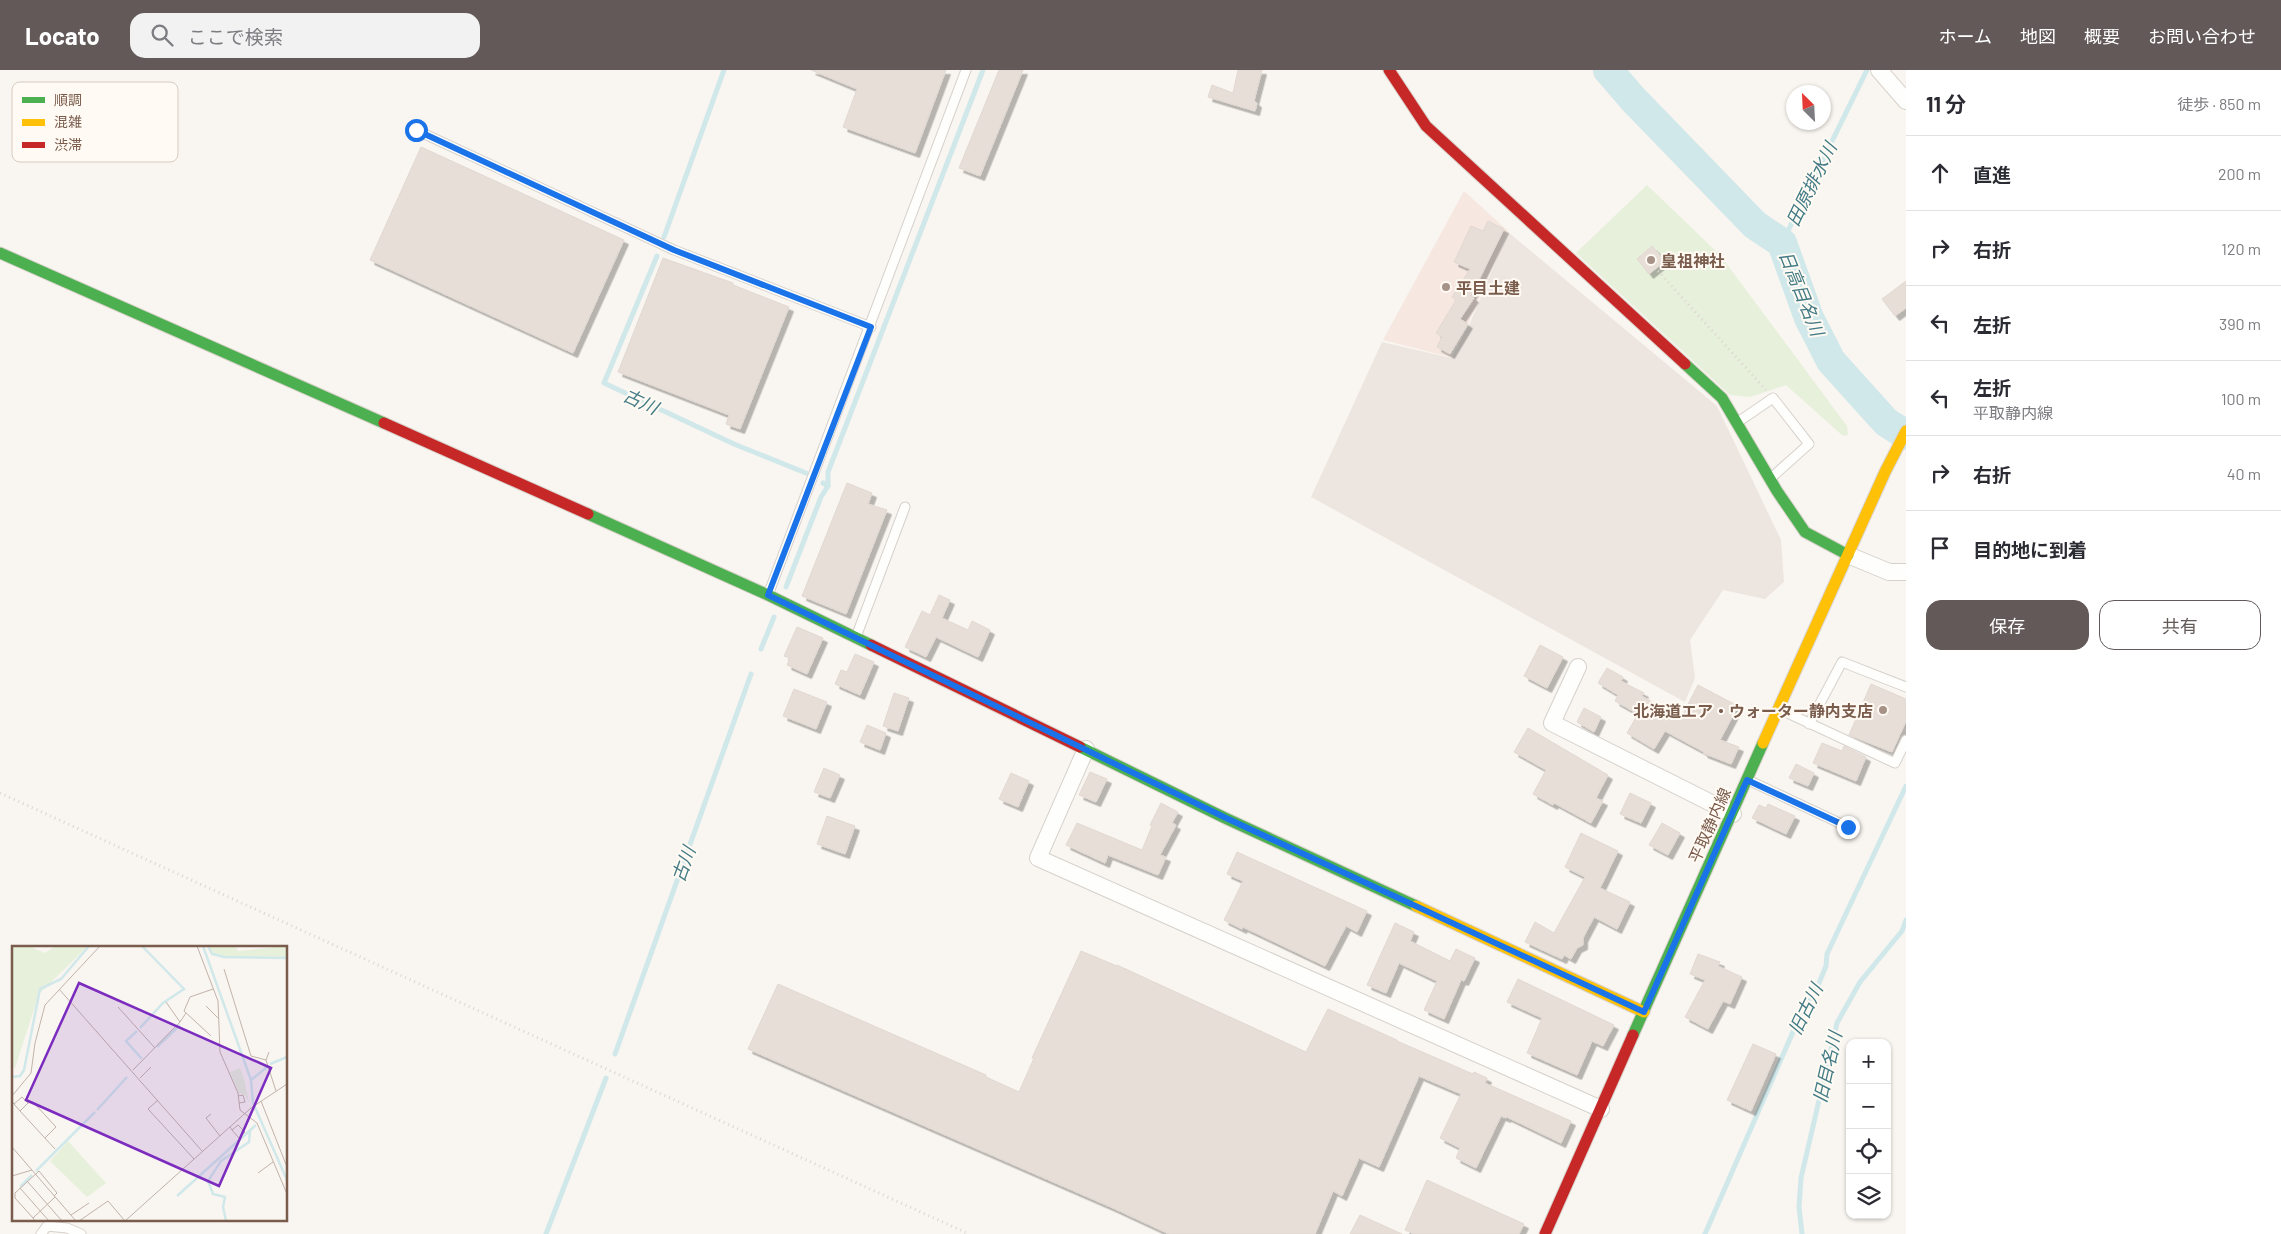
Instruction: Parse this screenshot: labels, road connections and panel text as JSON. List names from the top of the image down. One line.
{"streets":{"street":["平取静内線"]},"water":["田原排水川","日高目名川","古川","旧古川","旧目名川"],"places":["皇祖神社","平目土建","北海道エア・ウォーター静内支店"],"legend":["順調","混雑","渋滞"],"north":"top left","page":{"header":"Locato","search":"ここで検索","nav":["ホーム","地図","概要","お問い合わせ"],"heading":["11 分","徒歩 · 850 m"],"list":[["直進","200 m"],["右折","120 m"],["左折","390 m"],["左折","平取静内線","100 m"],["右折","40 m"],"目的地に到着"],"buttons":["保存","共有"],"map_buttons":["+","−"]}}
